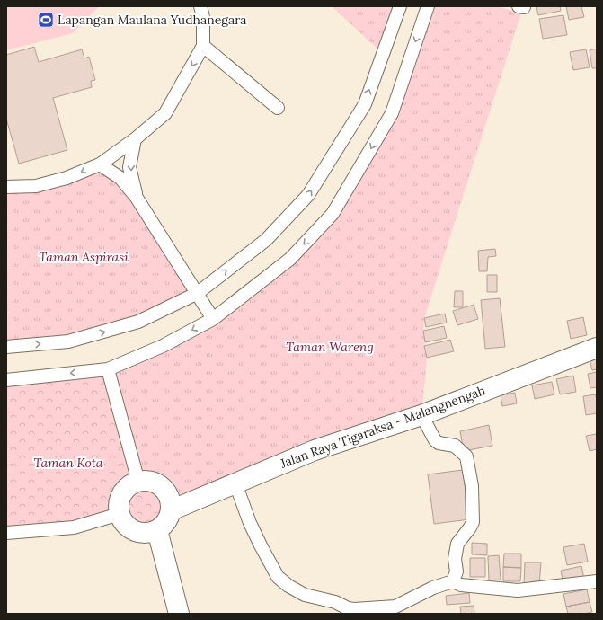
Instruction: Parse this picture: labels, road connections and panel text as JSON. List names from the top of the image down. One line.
{"streets":{"main road":["Jalan Raya Tigaraksa - Malangnengah"]},"parks":["Taman Aspirasi","Taman Wareng","Taman Kota"],"places":{"sports":["Lapangan Maulana Yudhanegara"]}}
